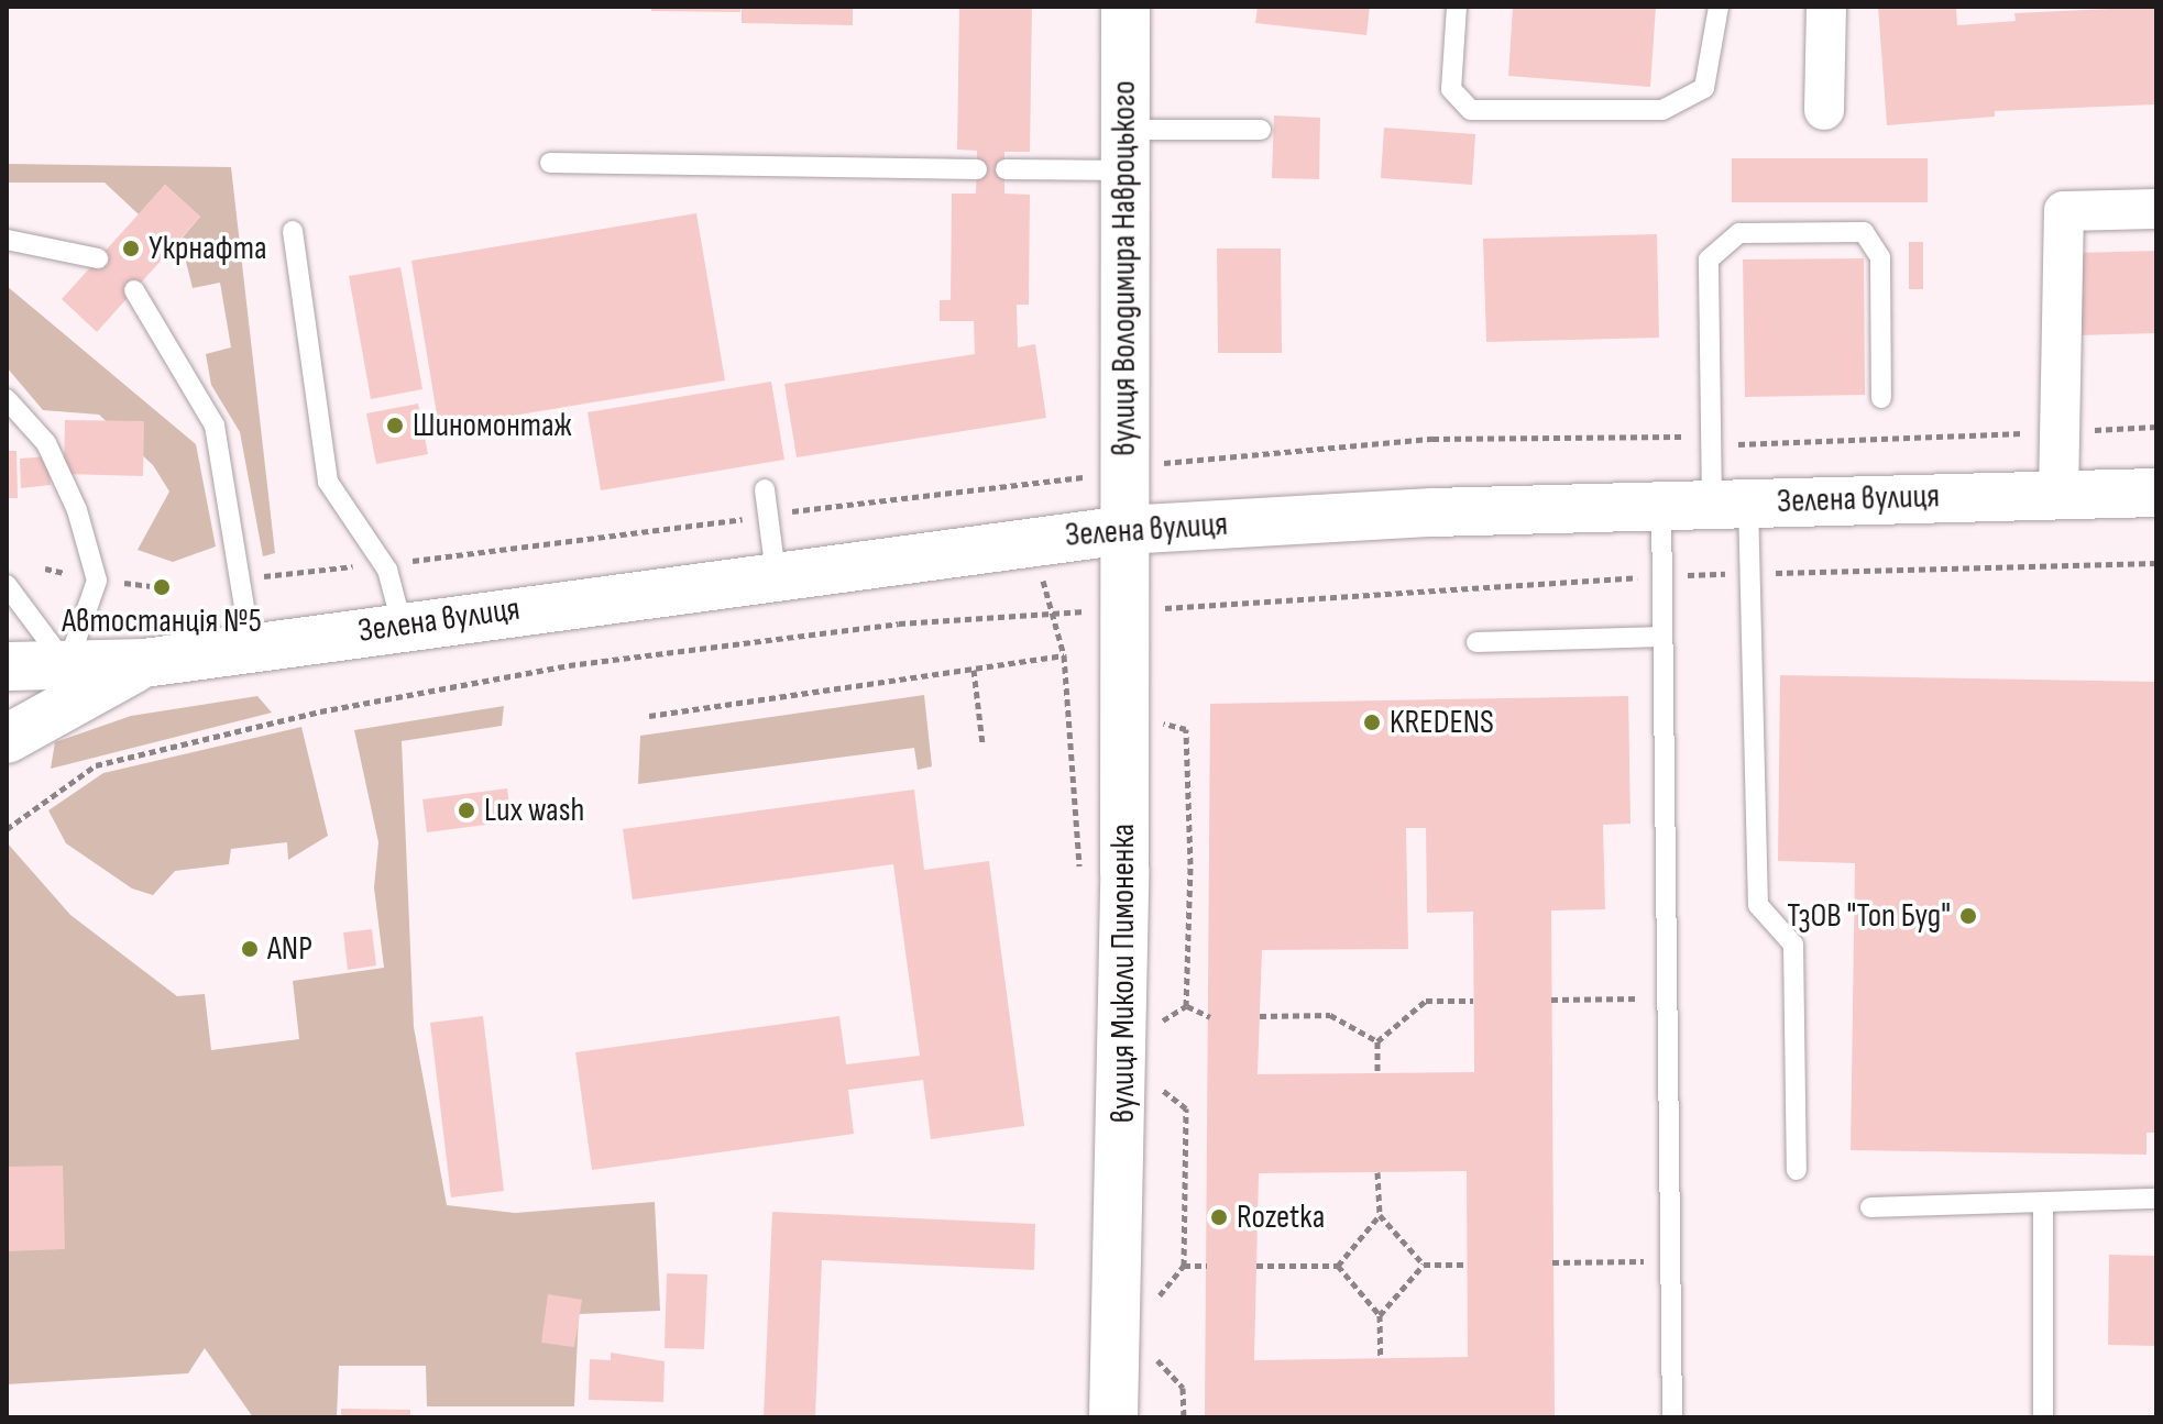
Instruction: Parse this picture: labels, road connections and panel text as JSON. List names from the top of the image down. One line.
{"streets":{"main road":["вулиця Володимира Навроцького","Зелена вулиця","вулиця Миколи Пимоненка"]},"crossings":[["вулиця Володимира Навроцького","Зелена вулиця"],["вулиця Володимира Навроцького","вулиця Миколи Пимоненка"],["Зелена вулиця","вулиця Миколи Пимоненка"]],"places":["Укрнафта","Шиномонтаж","Автостанція №5","KREDENS","Lux wash","ТзОВ \"Топ Буд\"","ANP","Rozetka"]}
